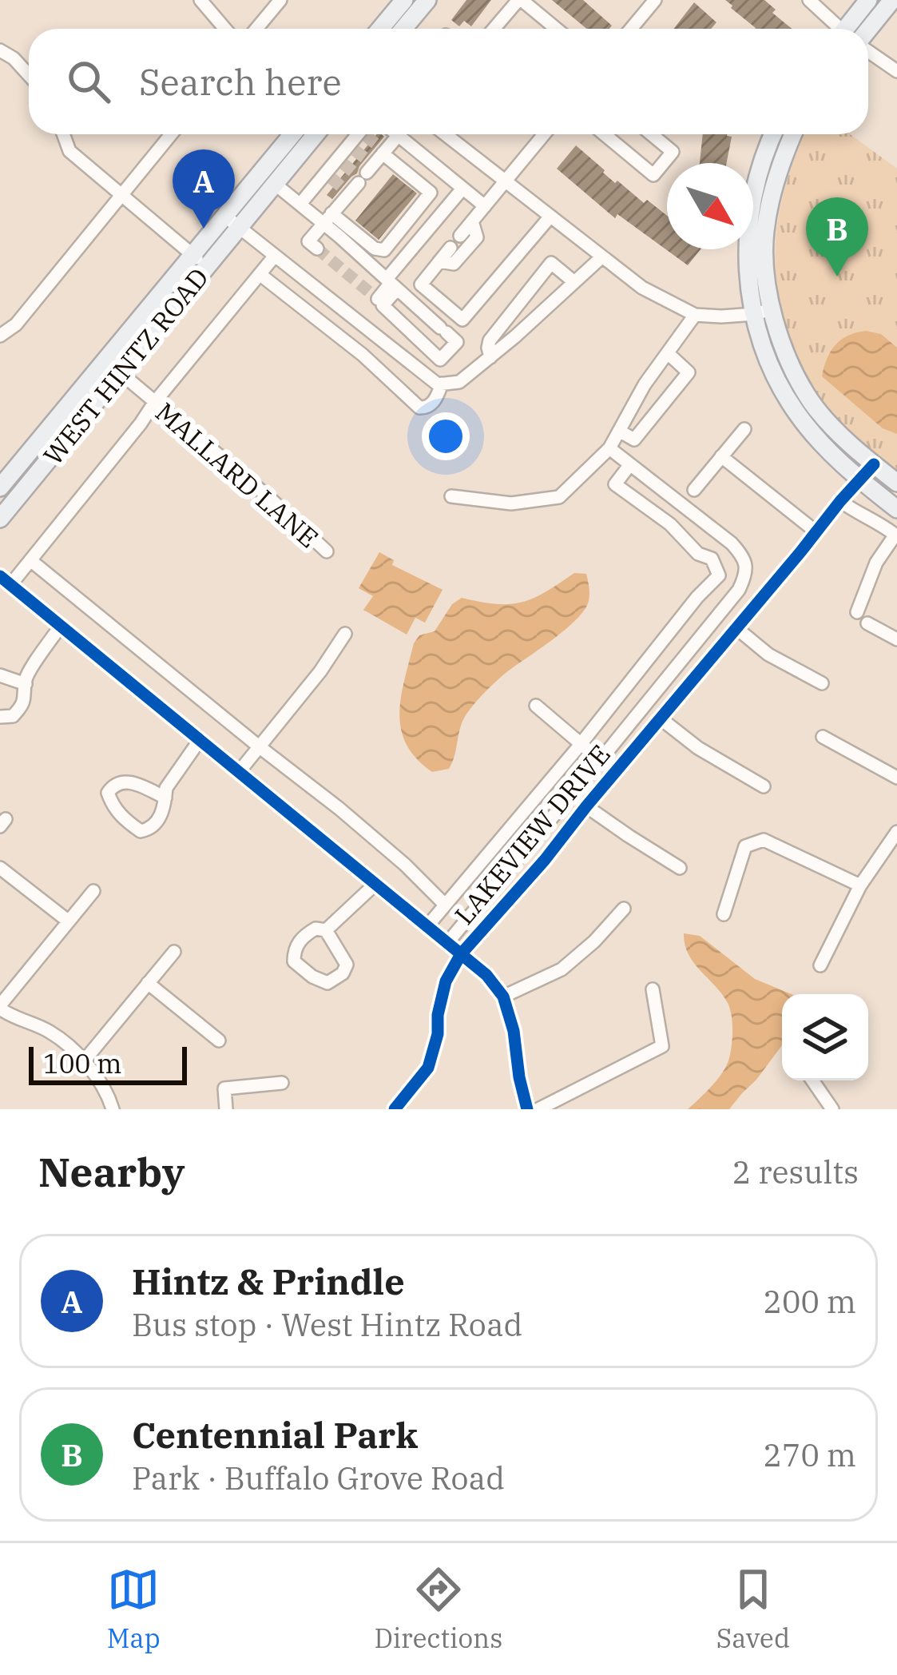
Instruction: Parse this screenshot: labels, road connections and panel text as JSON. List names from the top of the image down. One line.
{"streets":{"main road":["WEST HINTZ ROAD"],"street":["MALLARD LANE","LAKEVIEW DRIVE"]},"crossings":[["WEST HINTZ ROAD","MALLARD LANE"]],"scale_bar":"100 m","north":"bottom right","page":{"search":"Search here","pins":["A","B"],"scale":"100 m","heading":["Nearby","2 results"],"list":[{"mark":"A","name":"Hintz & Prindle","note":"Bus stop · West Hintz Road","value":"200 m"},{"mark":"B","name":"Centennial Park","note":"Park · Buffalo Grove Road","value":"270 m"}],"nav":["Map","Directions","Saved"]}}
